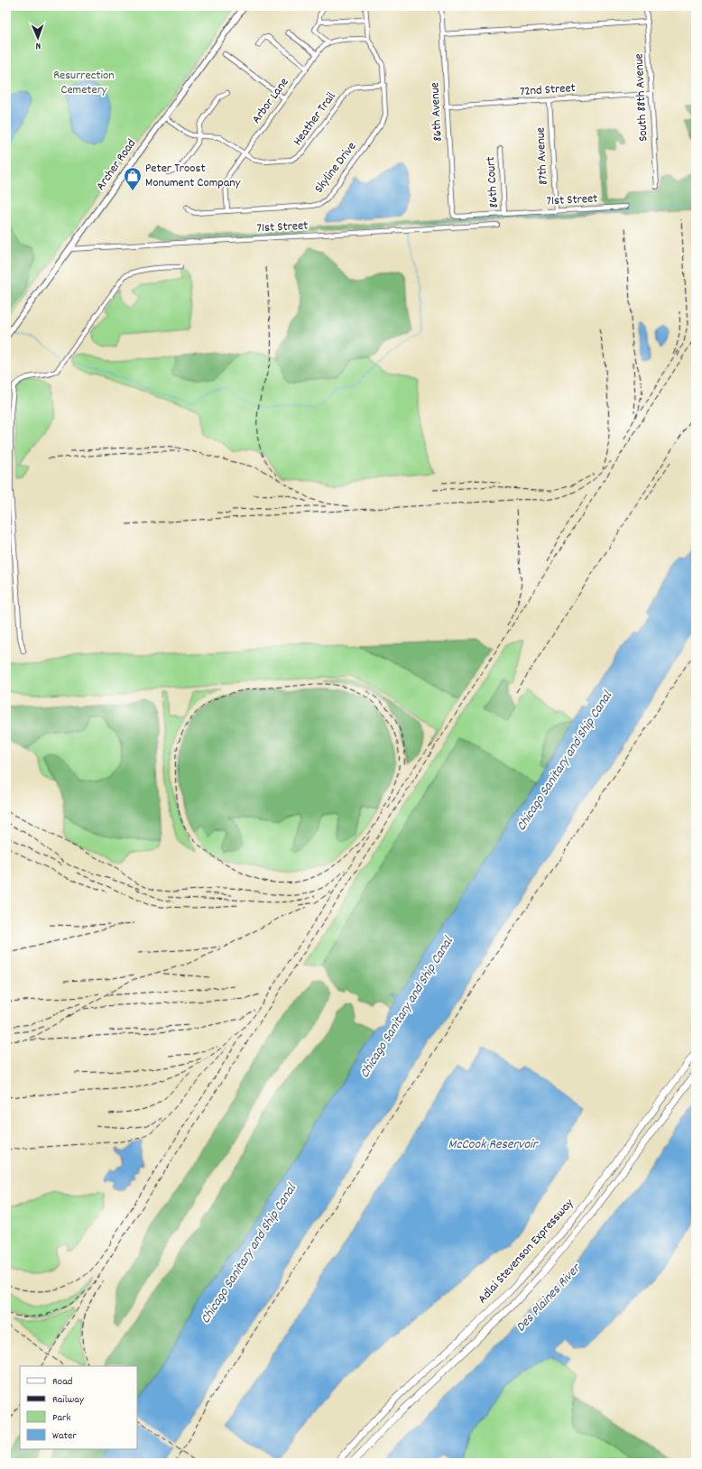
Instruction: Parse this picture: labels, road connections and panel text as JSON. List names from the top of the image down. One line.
{"streets":{"highway":["Adlai Stevenson Expressway"],"main road":["Archer Road"],"street":["72nd Street","South 88th Avenue","Arbor Lane","86th Avenue","Heather Trail","87th Avenue","Skyline Drive","86th Court","71st Street"]},"crossings":[["72nd Street","South 88th Avenue"],["72nd Street","86th Avenue"],["72nd Street","87th Avenue"],["Arbor Lane","Heather Trail"],["Arbor Lane","Skyline Drive"],["86th Avenue","71st Street"],["Heather Trail","Archer Road"],["Heather Trail","Skyline Drive"],["87th Avenue","71st Street"],["Archer Road","71st Street"],["86th Court","71st Street"]],"water":["Chicago Sanitary and Ship Canal","McCook Reservoir","Des Plaines River"],"parks":["Resurrection Cemetery"],"places":{"shop":["Peter Troost Monument Company"]},"legend":["Road","Railway","Park","Water"],"north":"bottom"}
